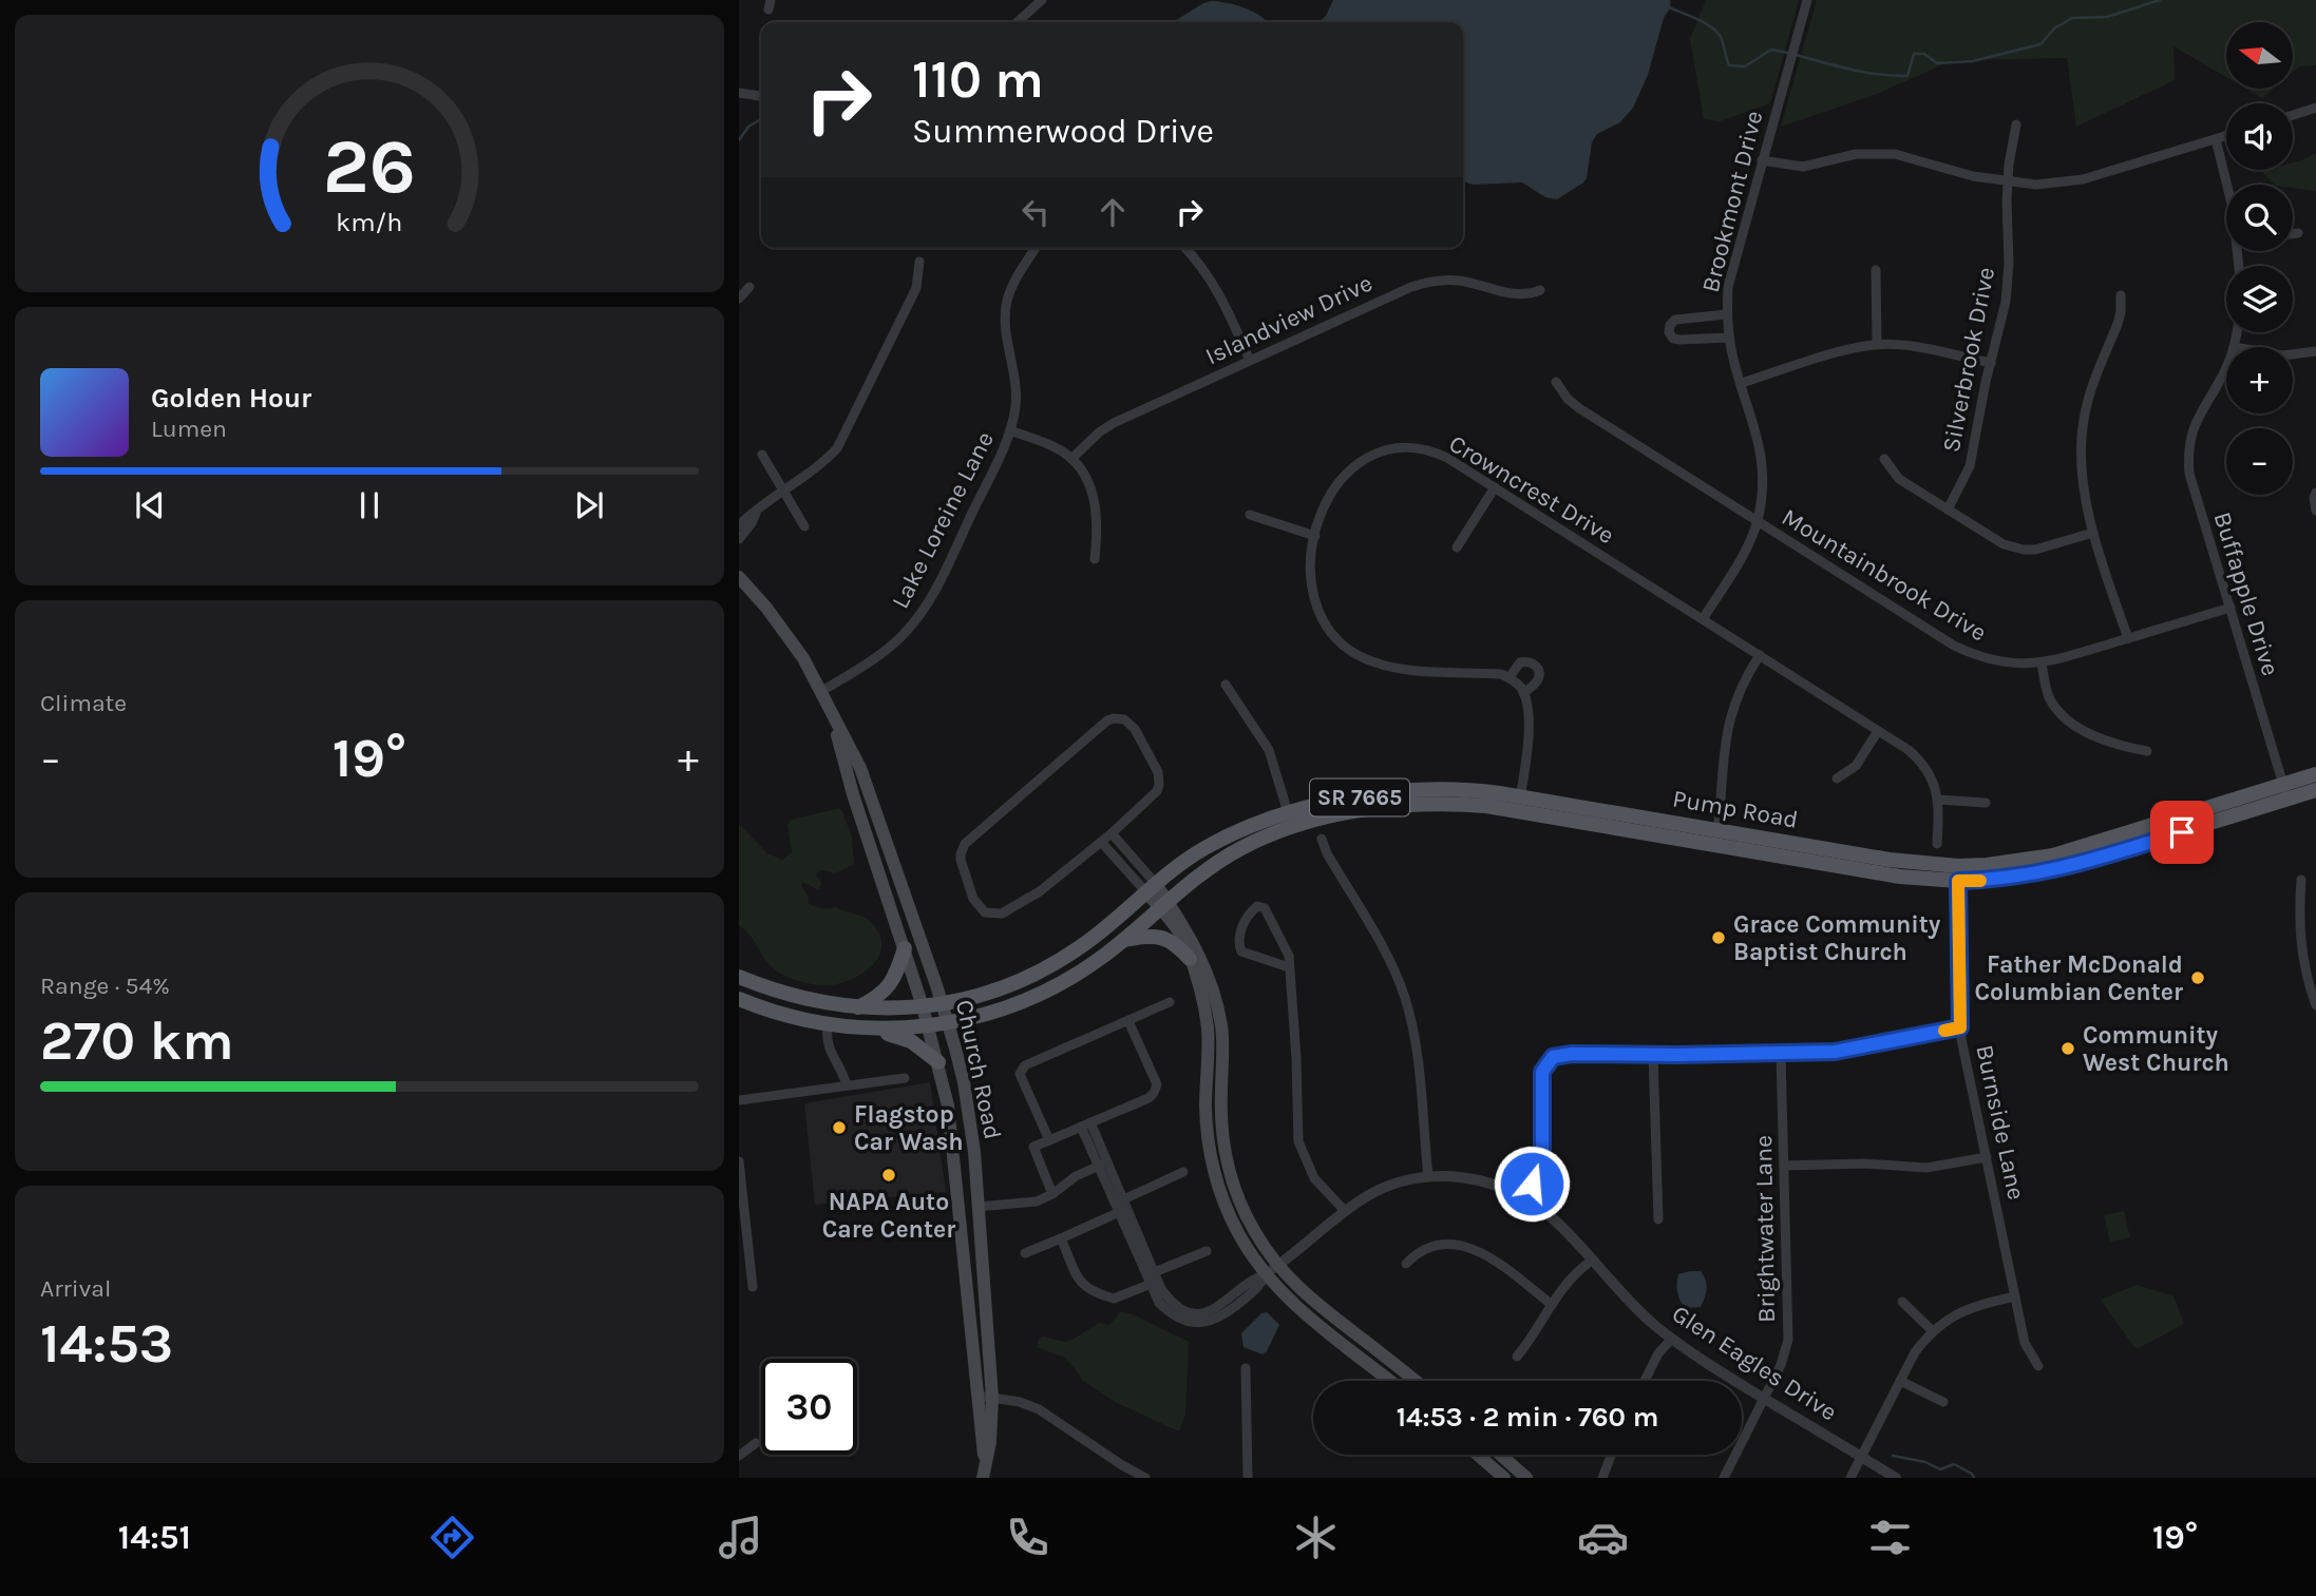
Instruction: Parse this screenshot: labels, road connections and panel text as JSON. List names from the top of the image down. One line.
{"streets":{"main road":["SR 7665","Pump Road","Church Road"],"street":["Brookmont Drive","Islandview Drive","Silverbrook Drive","Crowncrest Drive","Lake Loreine Lane","Mountainbrook Drive","Buffapple Drive","Burnside Lane","Brightwater Lane","Glen Eagles Drive"]},"crossings":[["Brookmont Drive","Crowncrest Drive"],["Brookmont Drive","Mountainbrook Drive"],["Crowncrest Drive","Pump Road"],["Lake Loreine Lane","Church Road"],["Mountainbrook Drive","Buffapple Drive"],["Buffapple Drive","Pump Road"],["Pump Road","Church Road"],["Pump Road","Burnside Lane"],["Brightwater Lane","Glen Eagles Drive"]],"places":["Grace Community Baptist Church","Father McDonald Columbian Center","Community West Church","Flagstop Car Wash","NAPA Auto Care Center"],"north":"left","page":{"map_buttons":["+","−"],"turn":["110 m","Summerwood Drive"],"song":["Golden Hour","Lumen"],"tile":["Climate",["Range · 54%","270 km"],["Arrival","14:53"]],"heat":["−","19°","+"],"limit":"30","trip":"14:53 · 2 min · 760 m","tabs":["14:51","19°"],"gauge":["26","km/h"]}}
